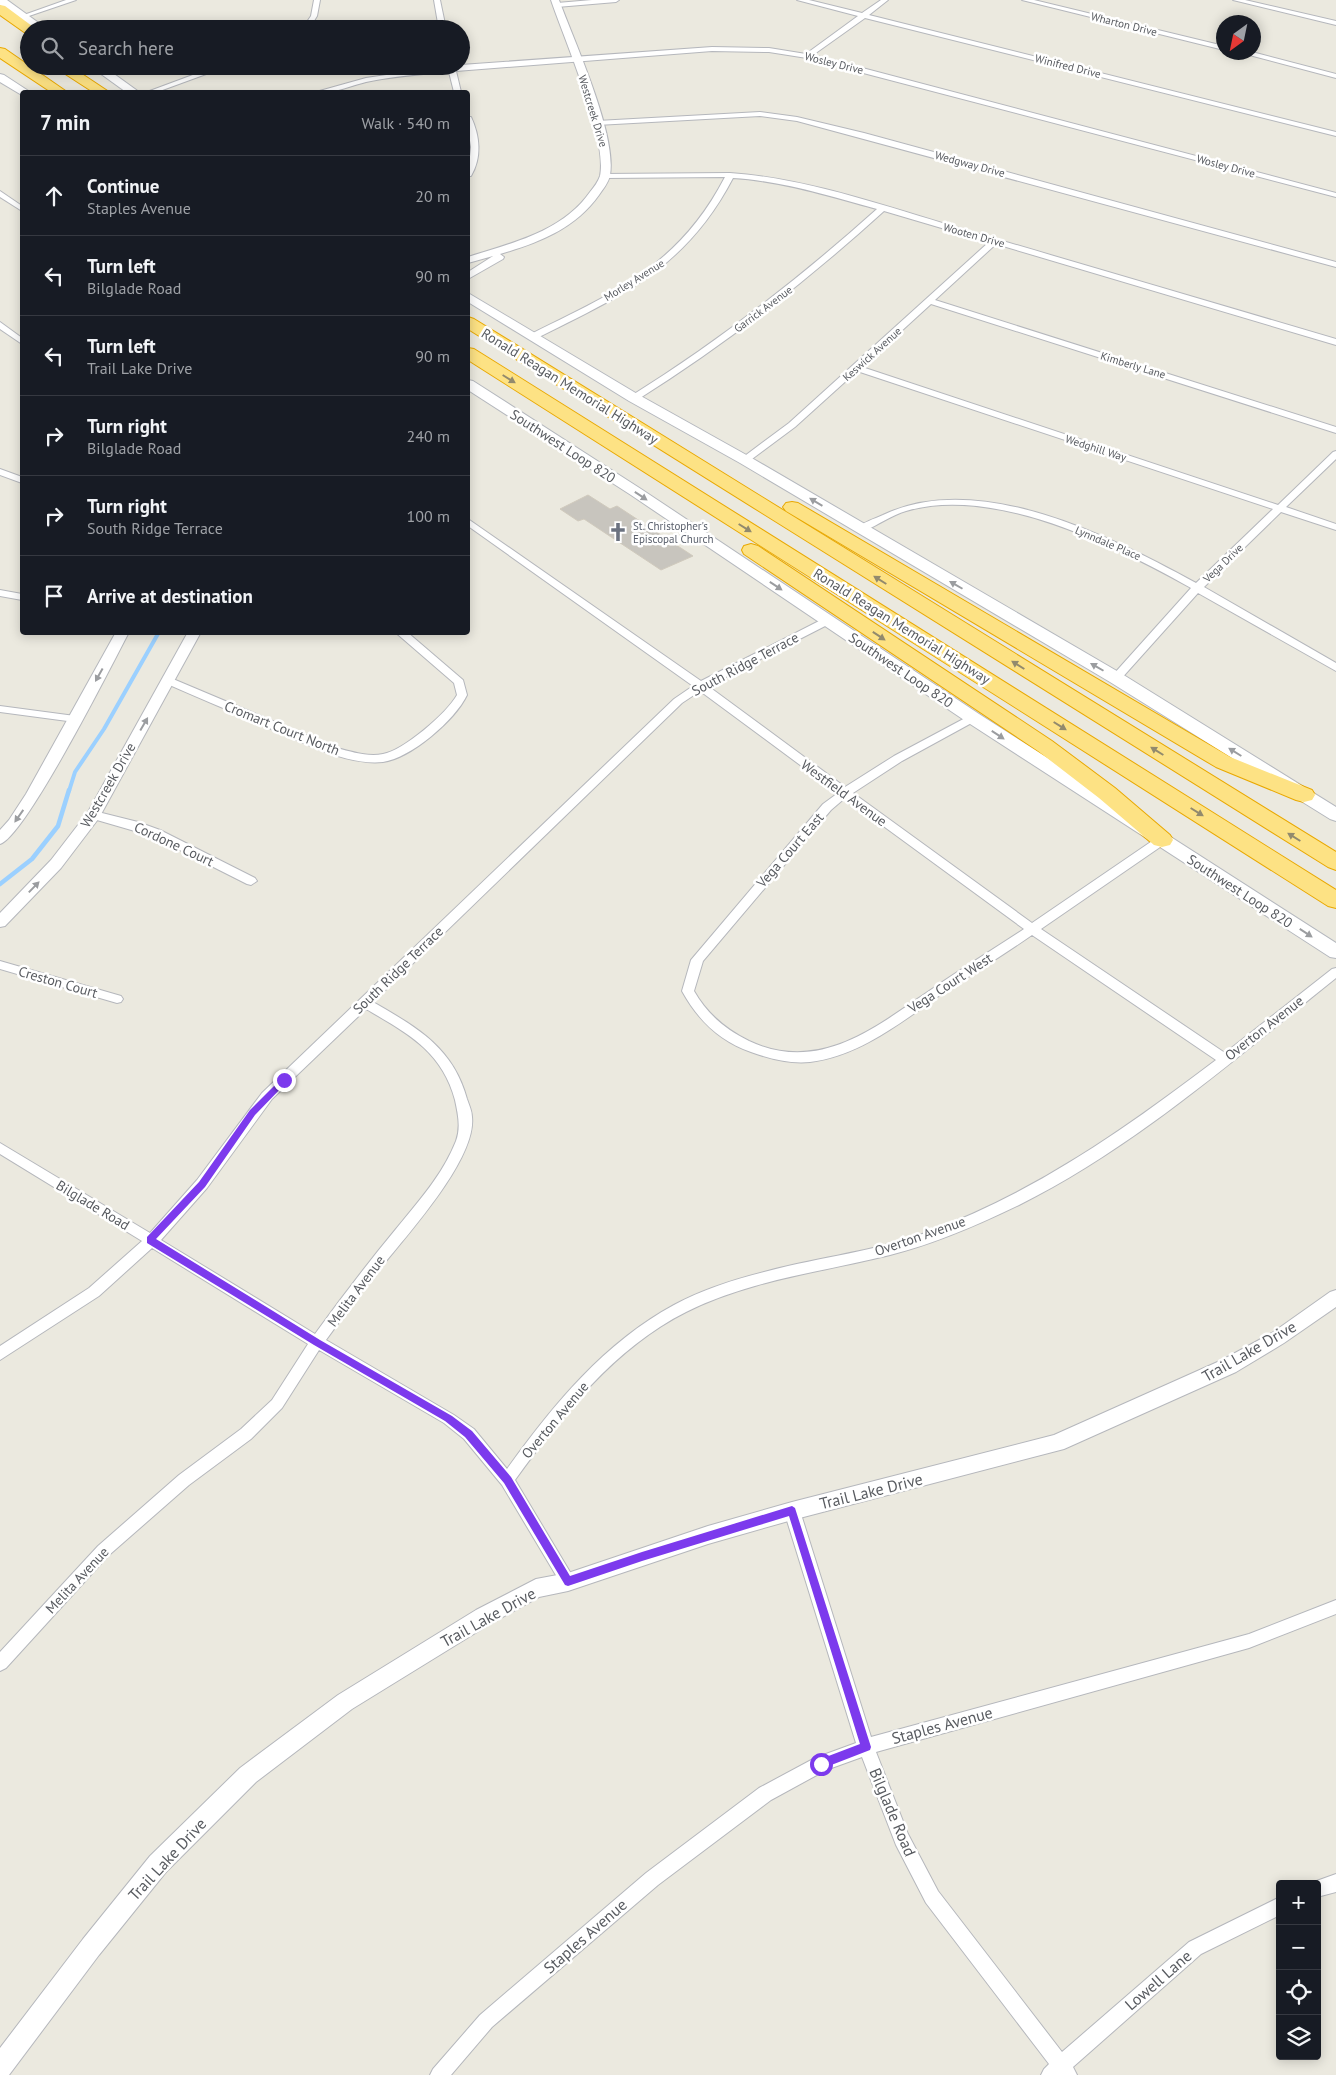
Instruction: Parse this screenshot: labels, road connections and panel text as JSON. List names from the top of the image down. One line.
{"streets":{"highway":["Ronald Reagan Memorial Highway"],"main road":["Southwest Loop 820"],"street":["Wharton Drive","Wosley Drive","Winifred Drive","Westcreek Drive","Wedgway Drive","Wooten Drive","Morley Avenue","Garrick Avenue","Keswick Avenue","Kimberly Lane","Wedghill Way","Lynndale Place","Vega Drive","South Ridge Terrace","Cromart Court North","Westfield Avenue","Cordone Court","Vega Court East","Creston Court","Vega Court West","Overton Avenue","Bilglade Road","Melita Avenue","Trail Lake Drive","Staples Avenue","Lowell Lane"]},"crossings":[["Wosley Drive","Westcreek Drive"],["Westcreek Drive","Wedgway Drive"],["Westcreek Drive","Wooten Drive"],["Westcreek Drive","Cromart Court North"],["Westcreek Drive","Cordone Court"],["Wooten Drive","Morley Avenue"],["Wooten Drive","Garrick Avenue"],["Wooten Drive","Keswick Avenue"],["Keswick Avenue","Kimberly Lane"],["Keswick Avenue","Wedghill Way"],["Southwest Loop 820","South Ridge Terrace"],["Southwest Loop 820","Vega Court East"],["Southwest Loop 820","Vega Court West"],["Wedghill Way","Vega Drive"],["Lynndale Place","Vega Drive"],["South Ridge Terrace","Westfield Avenue"],["South Ridge Terrace","Bilglade Road"],["South Ridge Terrace","Melita Avenue"],["Westfield Avenue","Vega Court East"],["Westfield Avenue","Vega Court West"],["Westfield Avenue","Overton Avenue"],["Vega Court East","Vega Court West"],["Overton Avenue","Bilglade Road"],["Bilglade Road","Melita Avenue"],["Bilglade Road","Trail Lake Drive"],["Bilglade Road","Staples Avenue"],["Bilglade Road","Lowell Lane"]],"places":{"church":["St. Christopher's Episcopal Church"]},"north":"bottom left","page":{"search":"Search here","heading":["7 min","Walk · 540 m"],"list":[["Continue","Staples Avenue","20 m"],["Turn left","Bilglade Road","90 m"],["Turn left","Trail Lake Drive","90 m"],["Turn right","Bilglade Road","240 m"],["Turn right","South Ridge Terrace","100 m"],"Arrive at destination"],"map_buttons":["+","−"]}}
